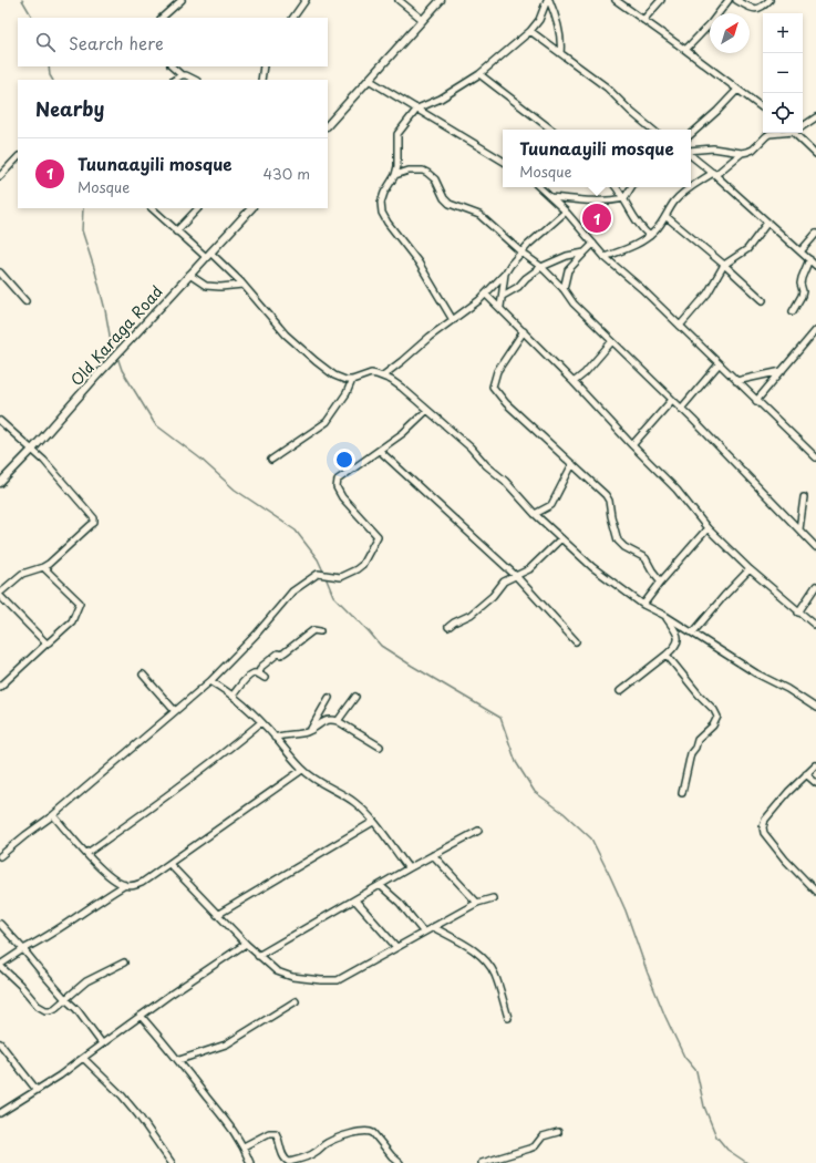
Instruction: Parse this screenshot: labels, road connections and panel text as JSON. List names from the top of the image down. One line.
{"streets":{"street":["Old Karaga Road"]},"north":"top right","page":{"map_buttons":["+","−"],"search":"Search here","heading":"Nearby","popup":["Tuunaayili mosque","Mosque"],"list":[{"mark":"1","name":"Tuunaayili mosque","note":"Mosque","value":"430 m"}],"pins":"1"}}
